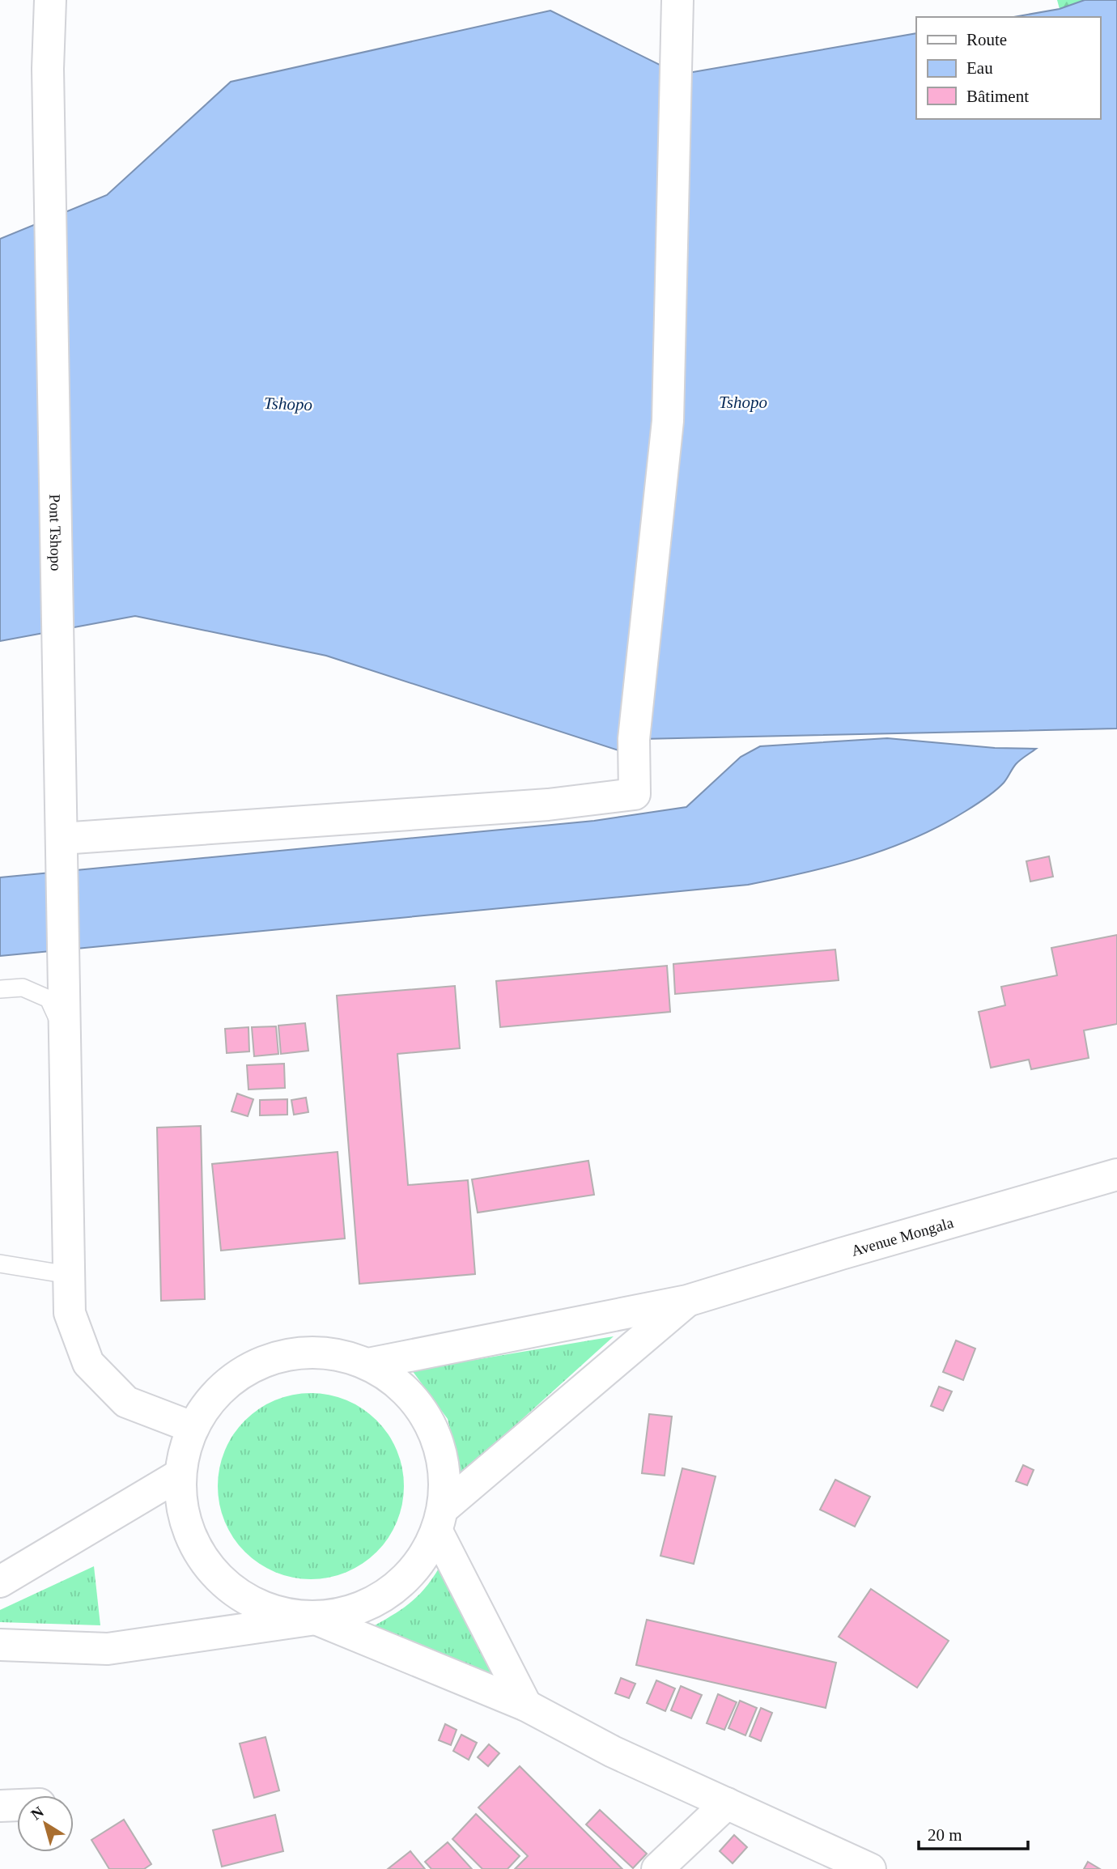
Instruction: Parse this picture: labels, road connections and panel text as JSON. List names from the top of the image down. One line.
{"streets":{"main road":["Pont Tshopo","Avenue Mongala"]},"water":["Tshopo"],"legend":["Route","Eau","Bâtiment"],"scale_bar":"20 m","north":"top left"}
